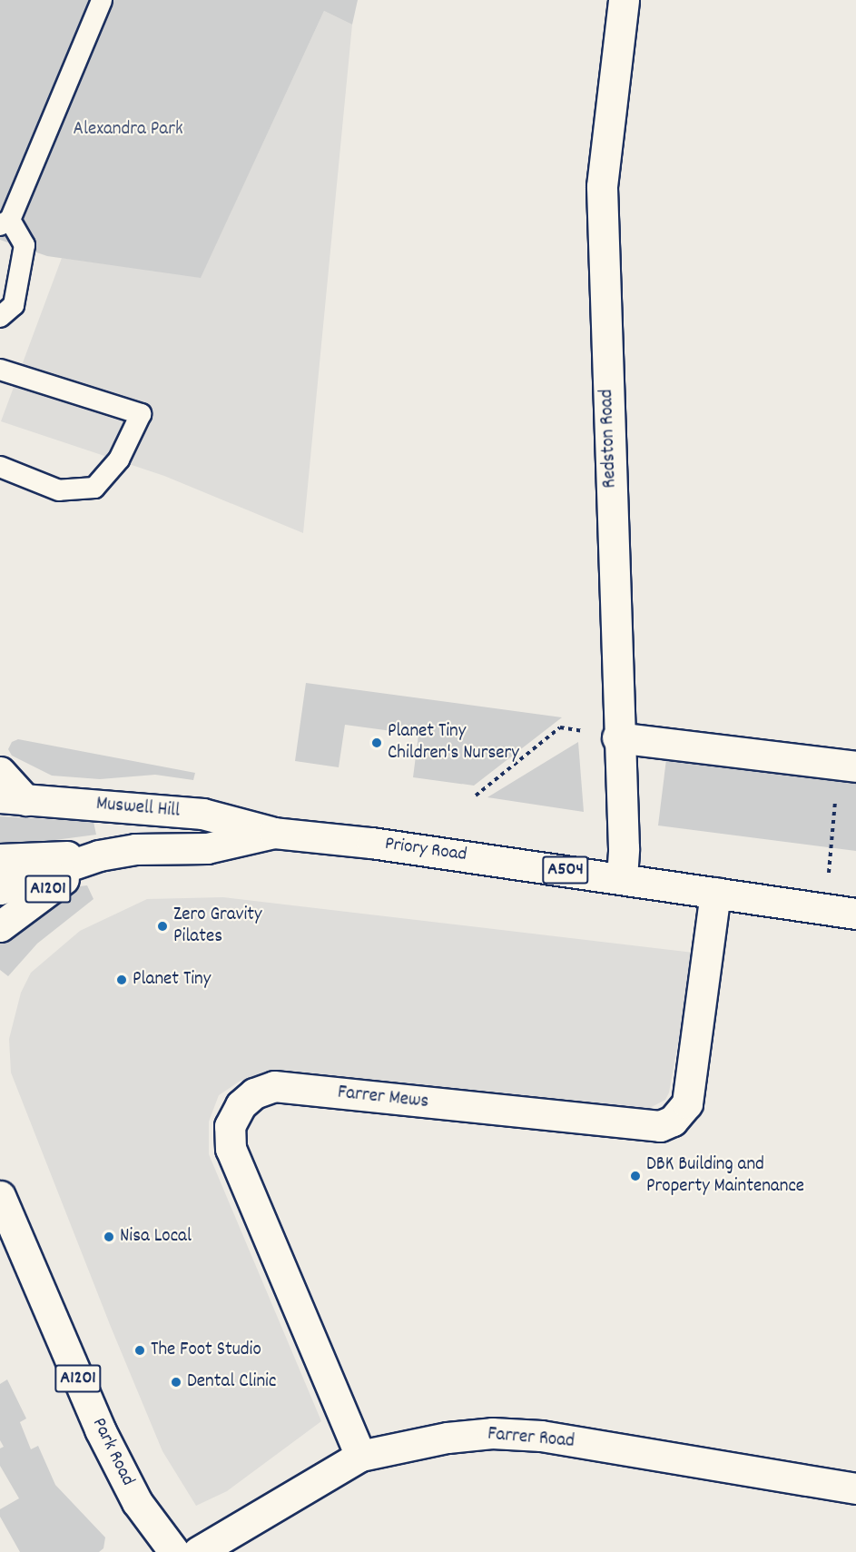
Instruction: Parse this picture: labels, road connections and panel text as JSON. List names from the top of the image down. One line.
{"streets":{"street":["Redston Road","Muswell Hill","Priory Road","A504","A1201","Farrer Mews","Farrer Road","Park Road"]},"crossings":[["Redston Road","Priory Road"],["Muswell Hill","Priory Road"],["Priory Road","A1201"],["Priory Road","Farrer Mews"],["Farrer Mews","Farrer Road"]],"parks":["Alexandra Park"],"places":["Planet Tiny Children's Nursery","Zero Gravity Pilates","Planet Tiny","DBK Building and Property Maintenance","Nisa Local","The Foot Studio","Dental Clinic"]}
